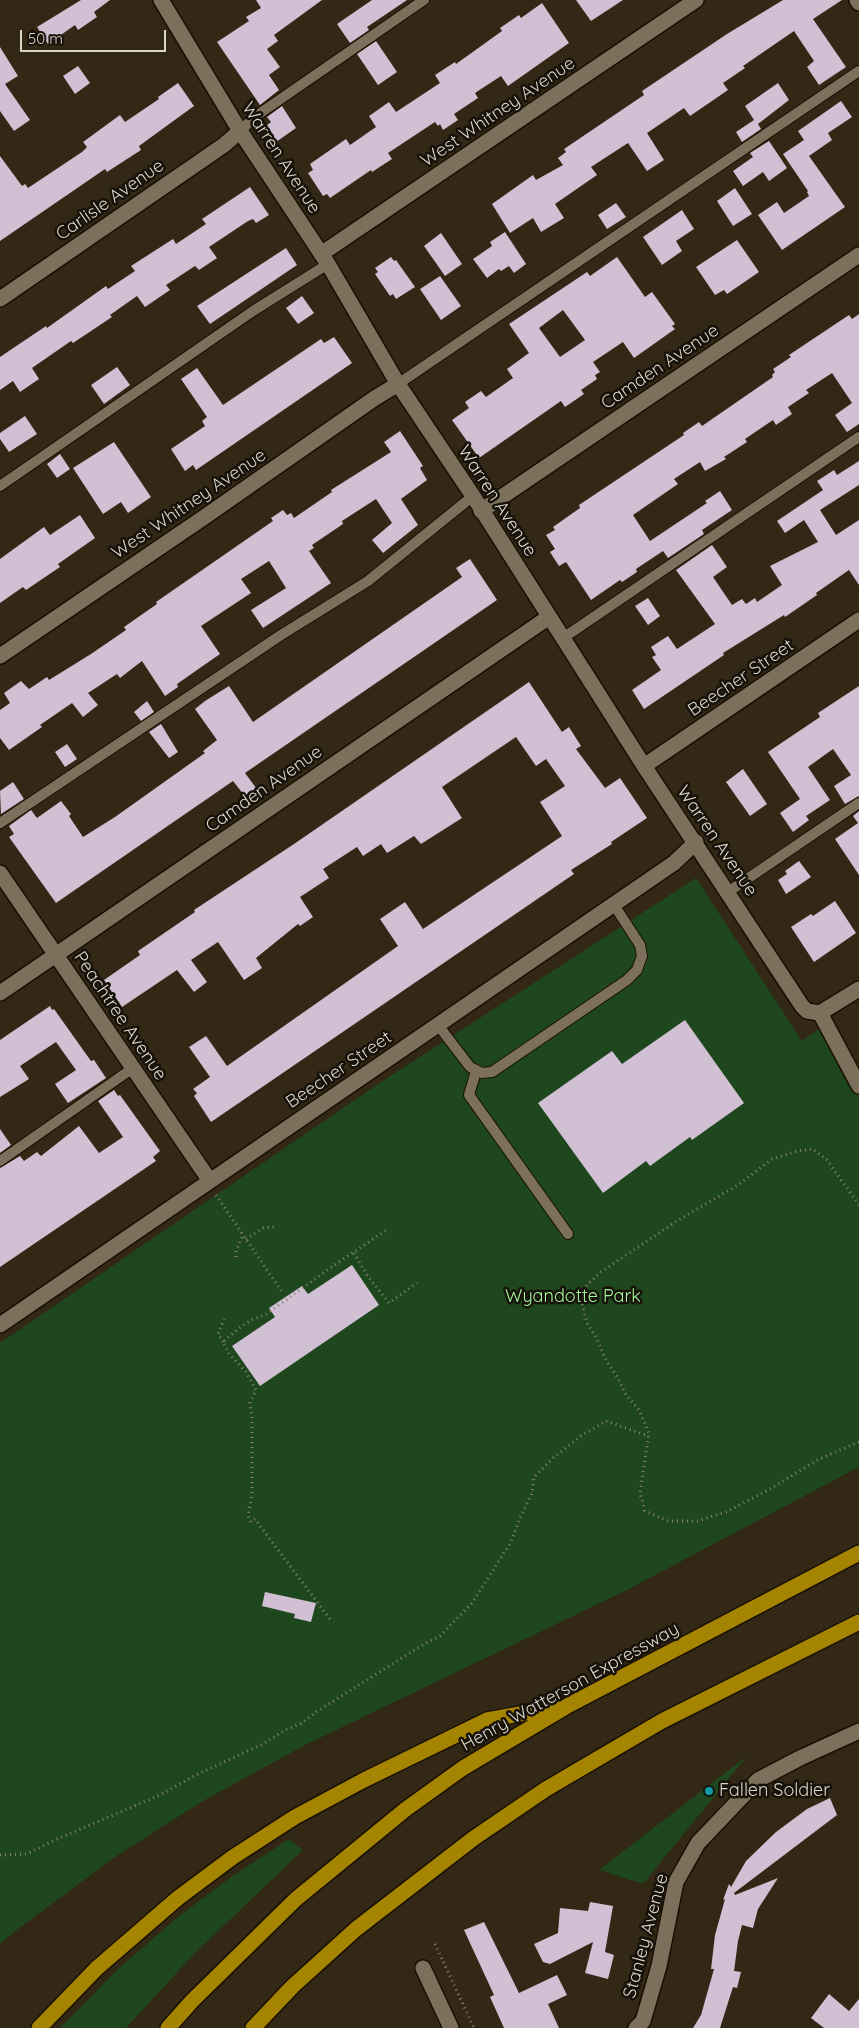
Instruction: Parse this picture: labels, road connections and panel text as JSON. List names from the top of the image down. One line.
{"streets":{"highway":["Henry Watterson Expressway"],"street":["West Whitney Avenue","Warren Avenue","Carlisle Avenue","Camden Avenue","Beecher Street","Peachtree Avenue","Stanley Avenue"]},"crossings":[["West Whitney Avenue","Warren Avenue"],["Warren Avenue","Carlisle Avenue"],["Warren Avenue","Camden Avenue"],["Warren Avenue","Beecher Street"],["Camden Avenue","Peachtree Avenue"],["Beecher Street","Peachtree Avenue"]],"parks":["Wyandotte Park"],"places":["Fallen Soldier"],"scale_bar":"50 m"}
